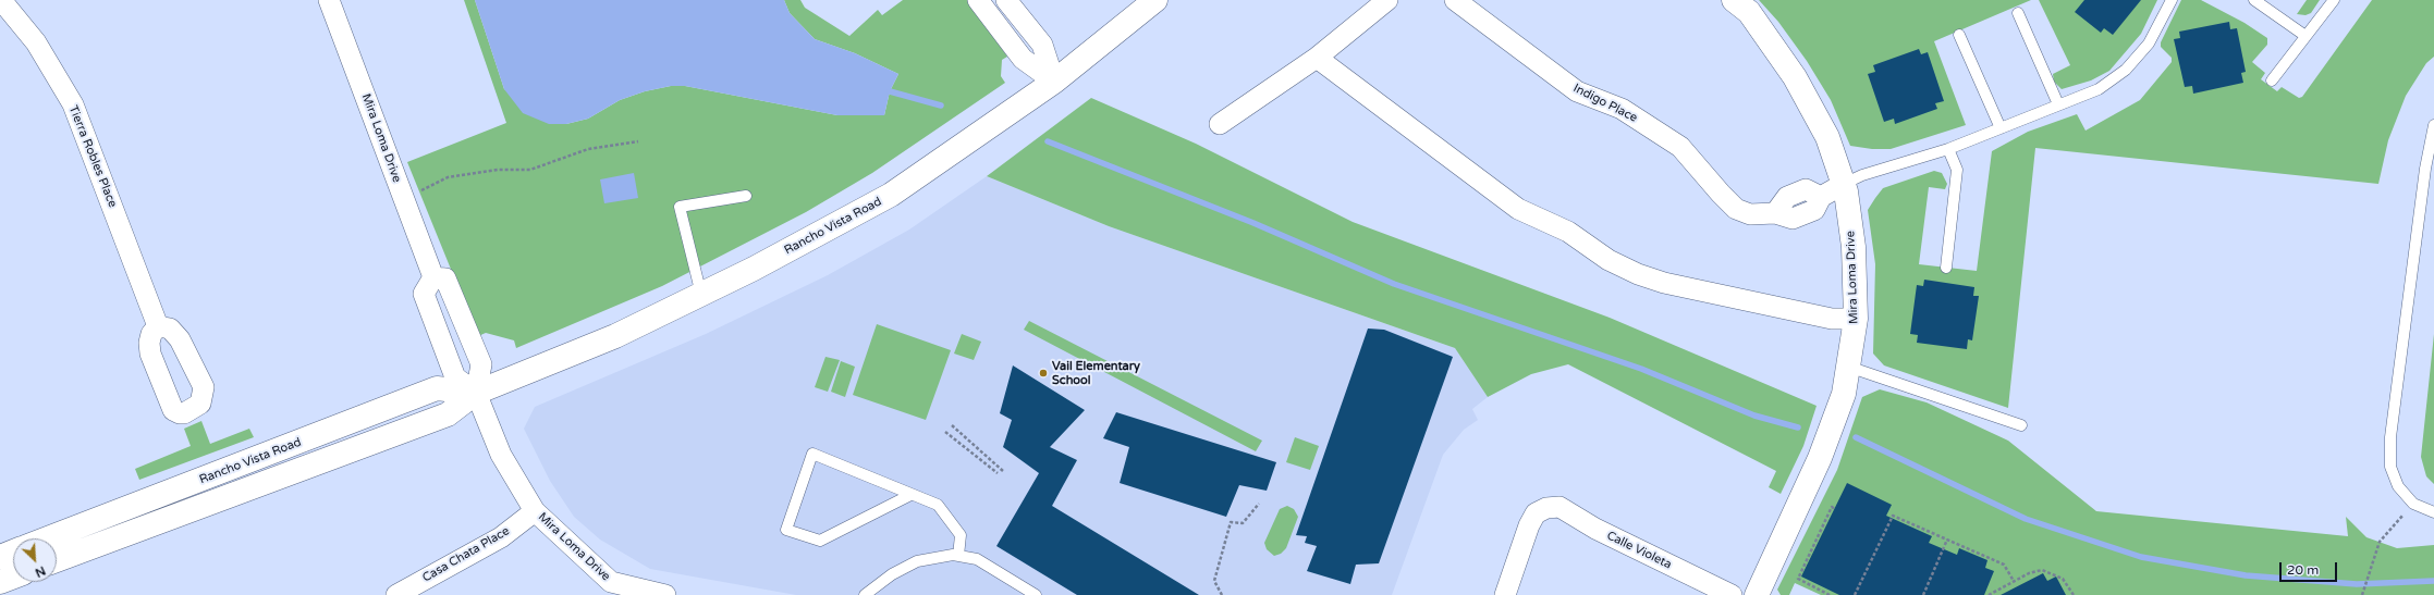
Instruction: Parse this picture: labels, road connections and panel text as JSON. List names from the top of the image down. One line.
{"streets":{"main road":["Mira Loma Drive","Rancho Vista Road"],"street":["Indigo Place","Tierra Robles Place","Calle Violeta","Casa Chata Place"]},"crossings":[["Indigo Place","Mira Loma Drive"],["Mira Loma Drive","Rancho Vista Road"],["Mira Loma Drive","Casa Chata Place"]],"places":["Vail Elementary School"],"scale_bar":"20 m","north":"bottom right"}
